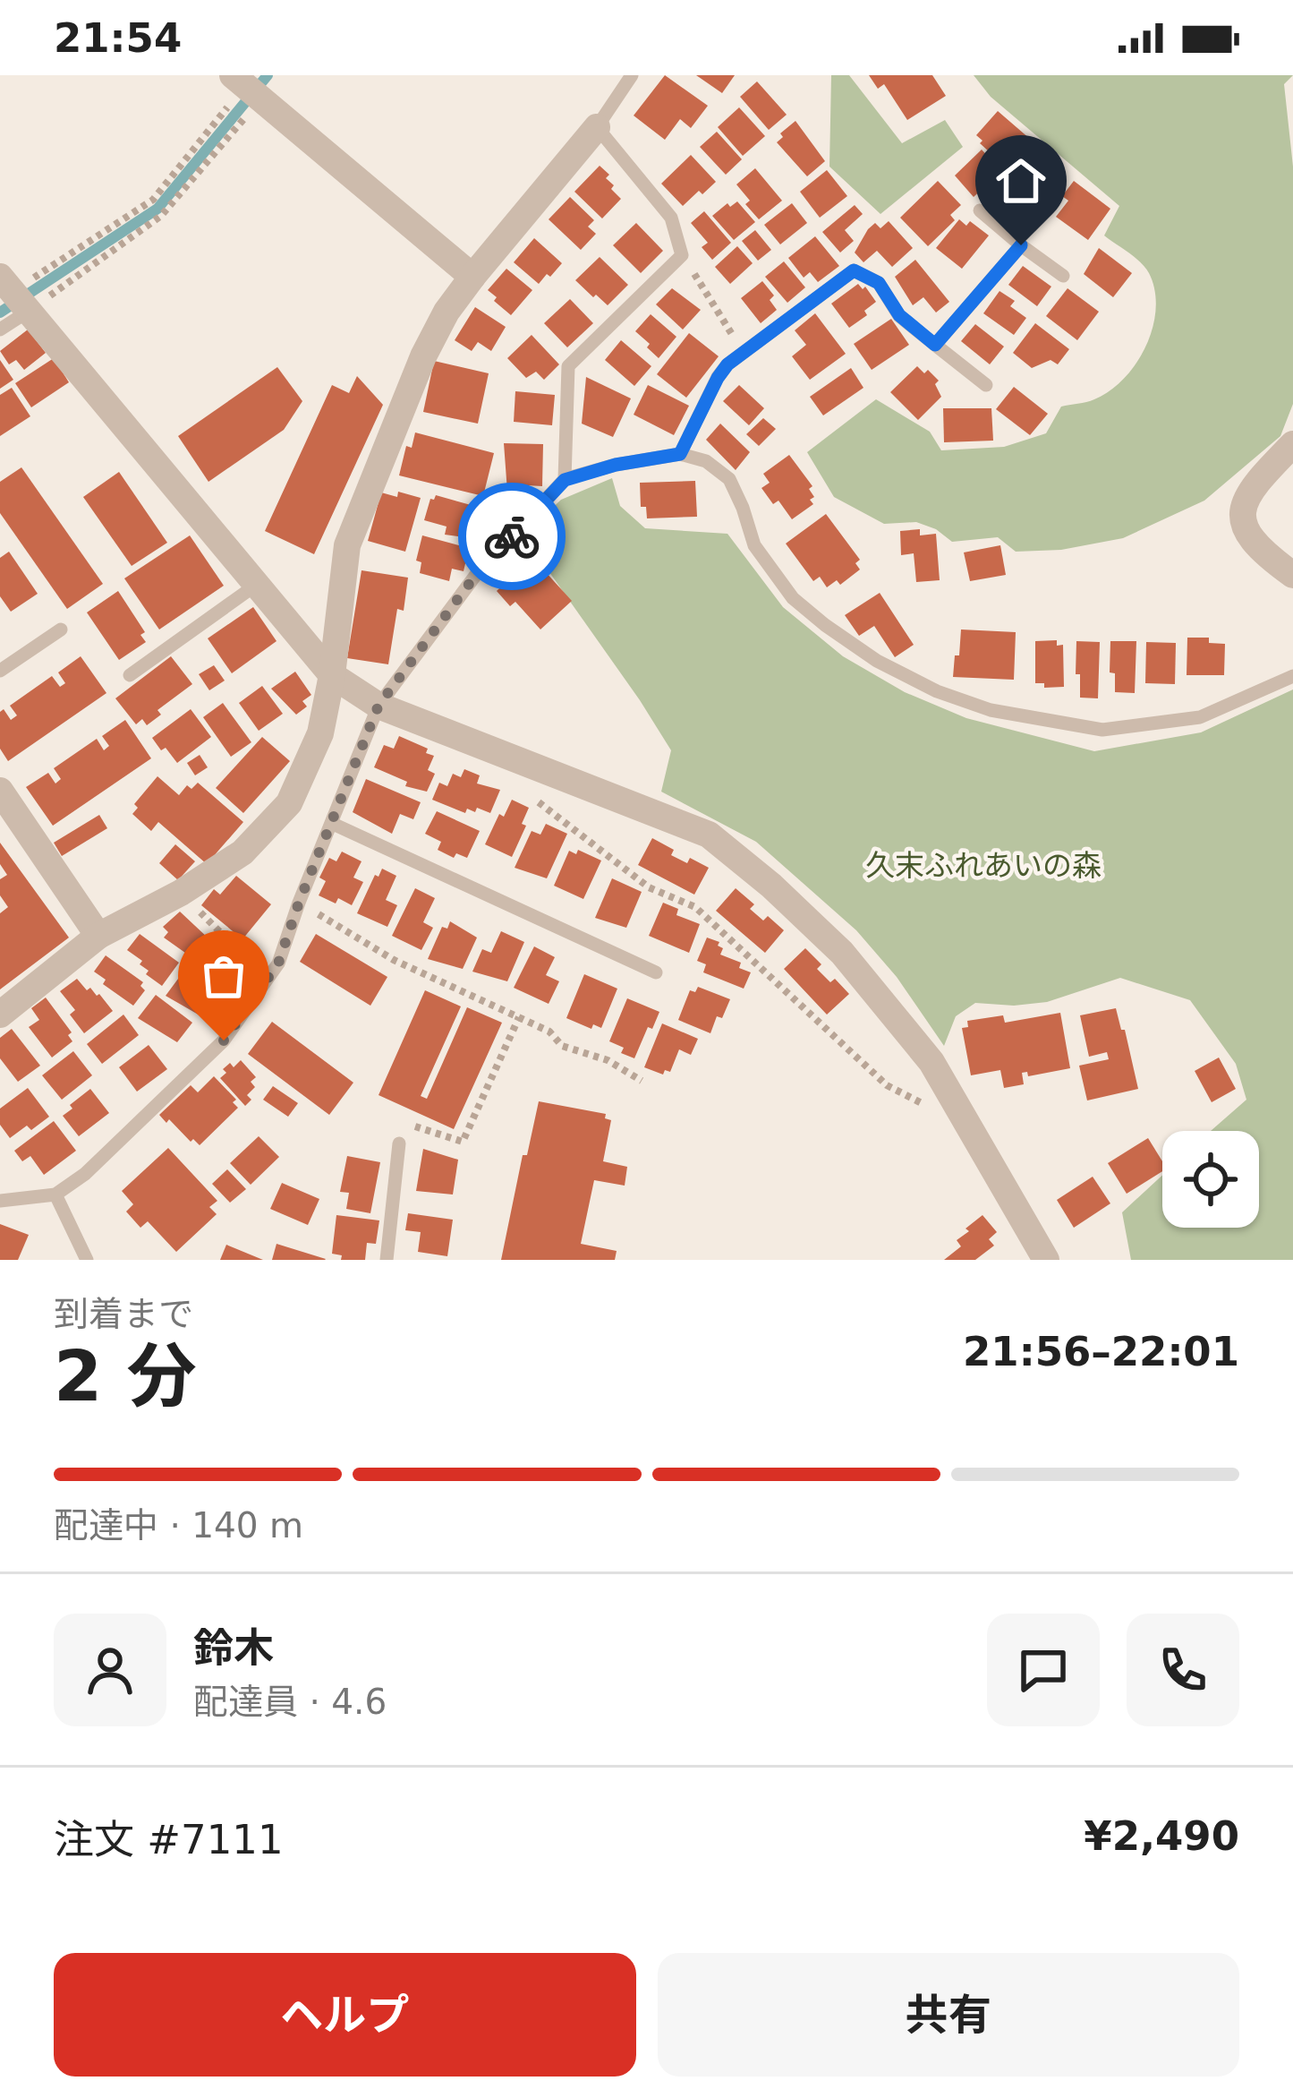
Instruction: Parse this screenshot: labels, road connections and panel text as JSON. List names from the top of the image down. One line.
{"parks":["久末ふれあいの森"],"page":{"status":"21:54","heading":["2 分","到着まで","21:56–22:01"],"panel":["鈴木","配達員 · 4.6","注文 #7111","¥2,490"],"bar":"配達中 · 140 m","buttons":["ヘルプ","共有"]}}
